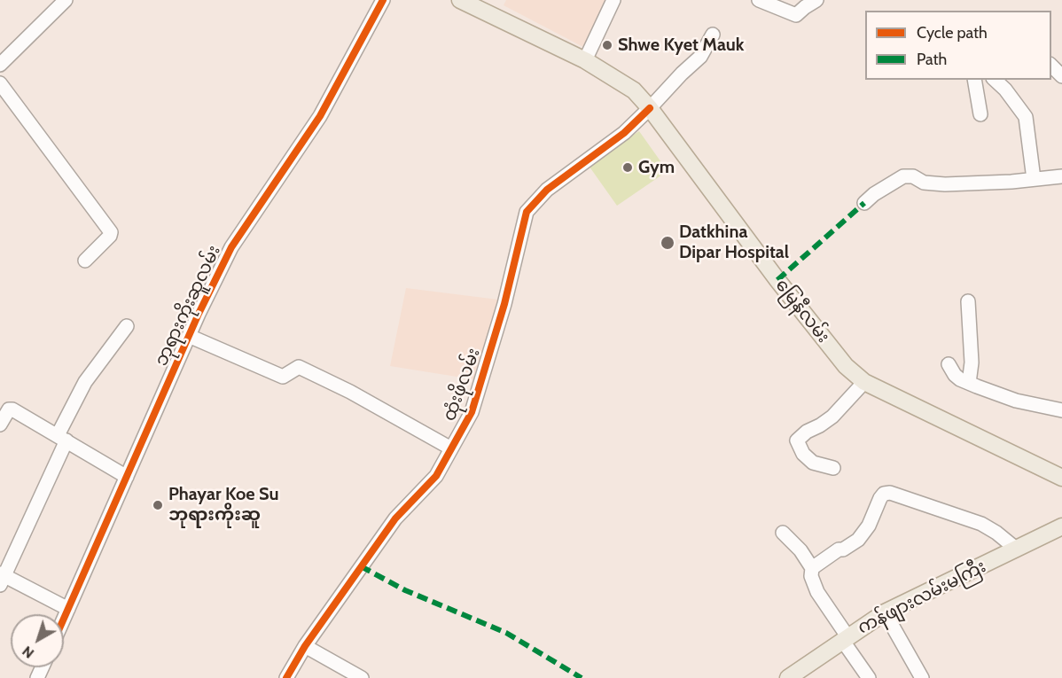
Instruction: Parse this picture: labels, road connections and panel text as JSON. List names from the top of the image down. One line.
{"streets":{"main road":["မြေနီလမ်း","ကန်ဖျားလမ်းမကြီး"],"street":["ဘုရားကိုးဆူလမ်း","ထုံးဖိုလမ်း"]},"crossings":[["မြေနီလမ်း","ထုံးဖိုလမ်း"]],"places":["Shwe Kyet Mauk","Gym","Datkhina Dipar Hospital","Phayar Koe Su ဘုရားကိုးဆူ"],"legend":["Cycle path","Path"],"north":"bottom left"}
